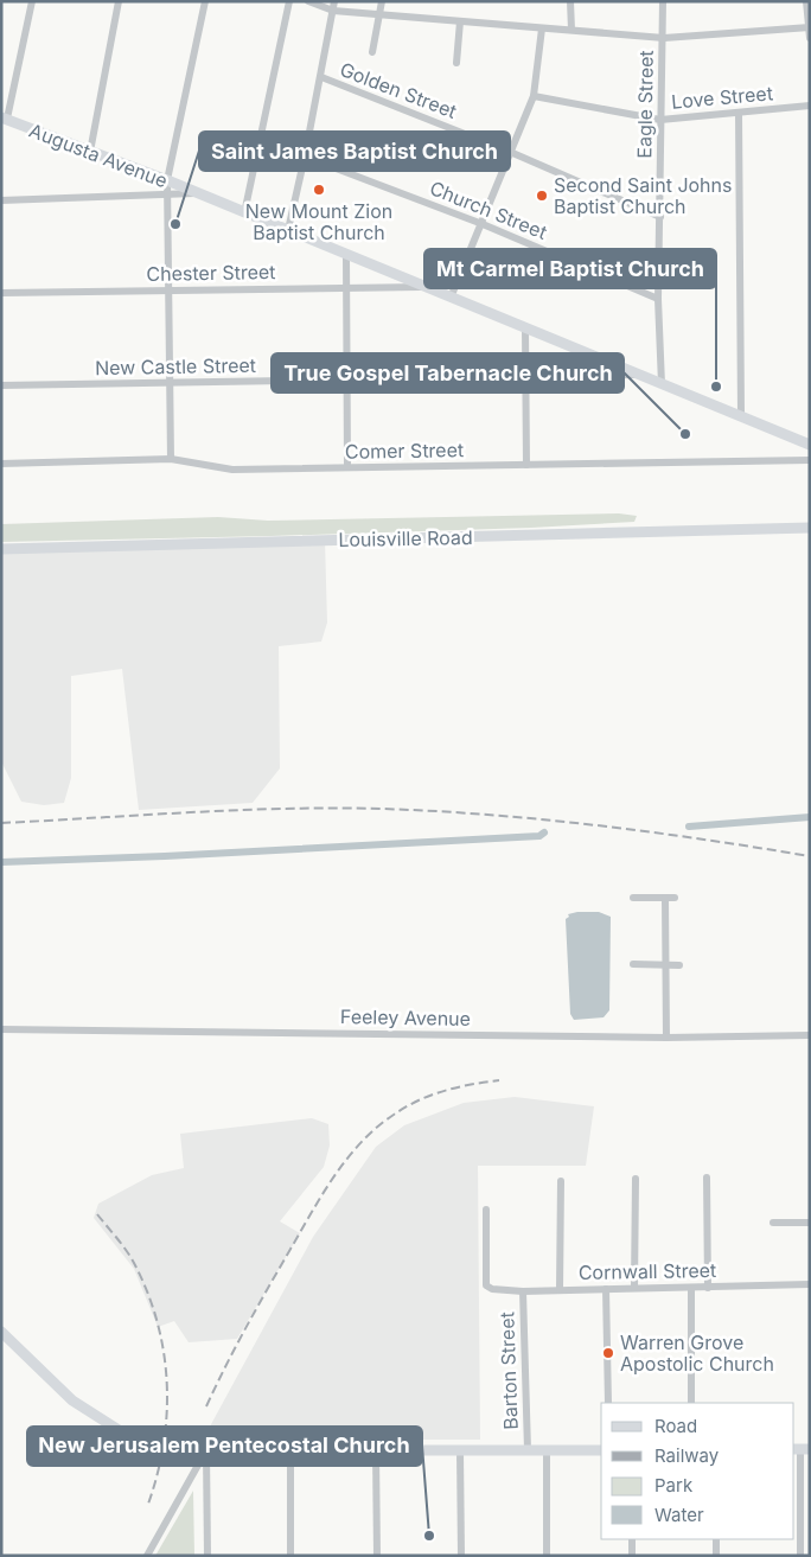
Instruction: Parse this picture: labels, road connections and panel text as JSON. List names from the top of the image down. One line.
{"streets":{"main road":["Augusta Avenue","Louisville Road"],"street":["Golden Street","Love Street","Eagle Street","Church Street","Chester Street","New Castle Street","Comer Street","Feeley Avenue","Cornwall Street","Barton Street"]},"crossings":[["Golden Street","Eagle Street"],["Love Street","Eagle Street"],["Eagle Street","Augusta Avenue"],["Eagle Street","Church Street"],["Augusta Avenue","Chester Street"],["Augusta Avenue","New Castle Street"],["Cornwall Street","Barton Street"]],"places":["New Mount Zion Baptist Church","Second Saint Johns Baptist Church","Saint James Baptist Church","Mt Carmel Baptist Church","True Gospel Tabernacle Church","Warren Grove Apostolic Church","New Jerusalem Pentecostal Church"],"legend":["Road","Railway","Park","Water"]}
